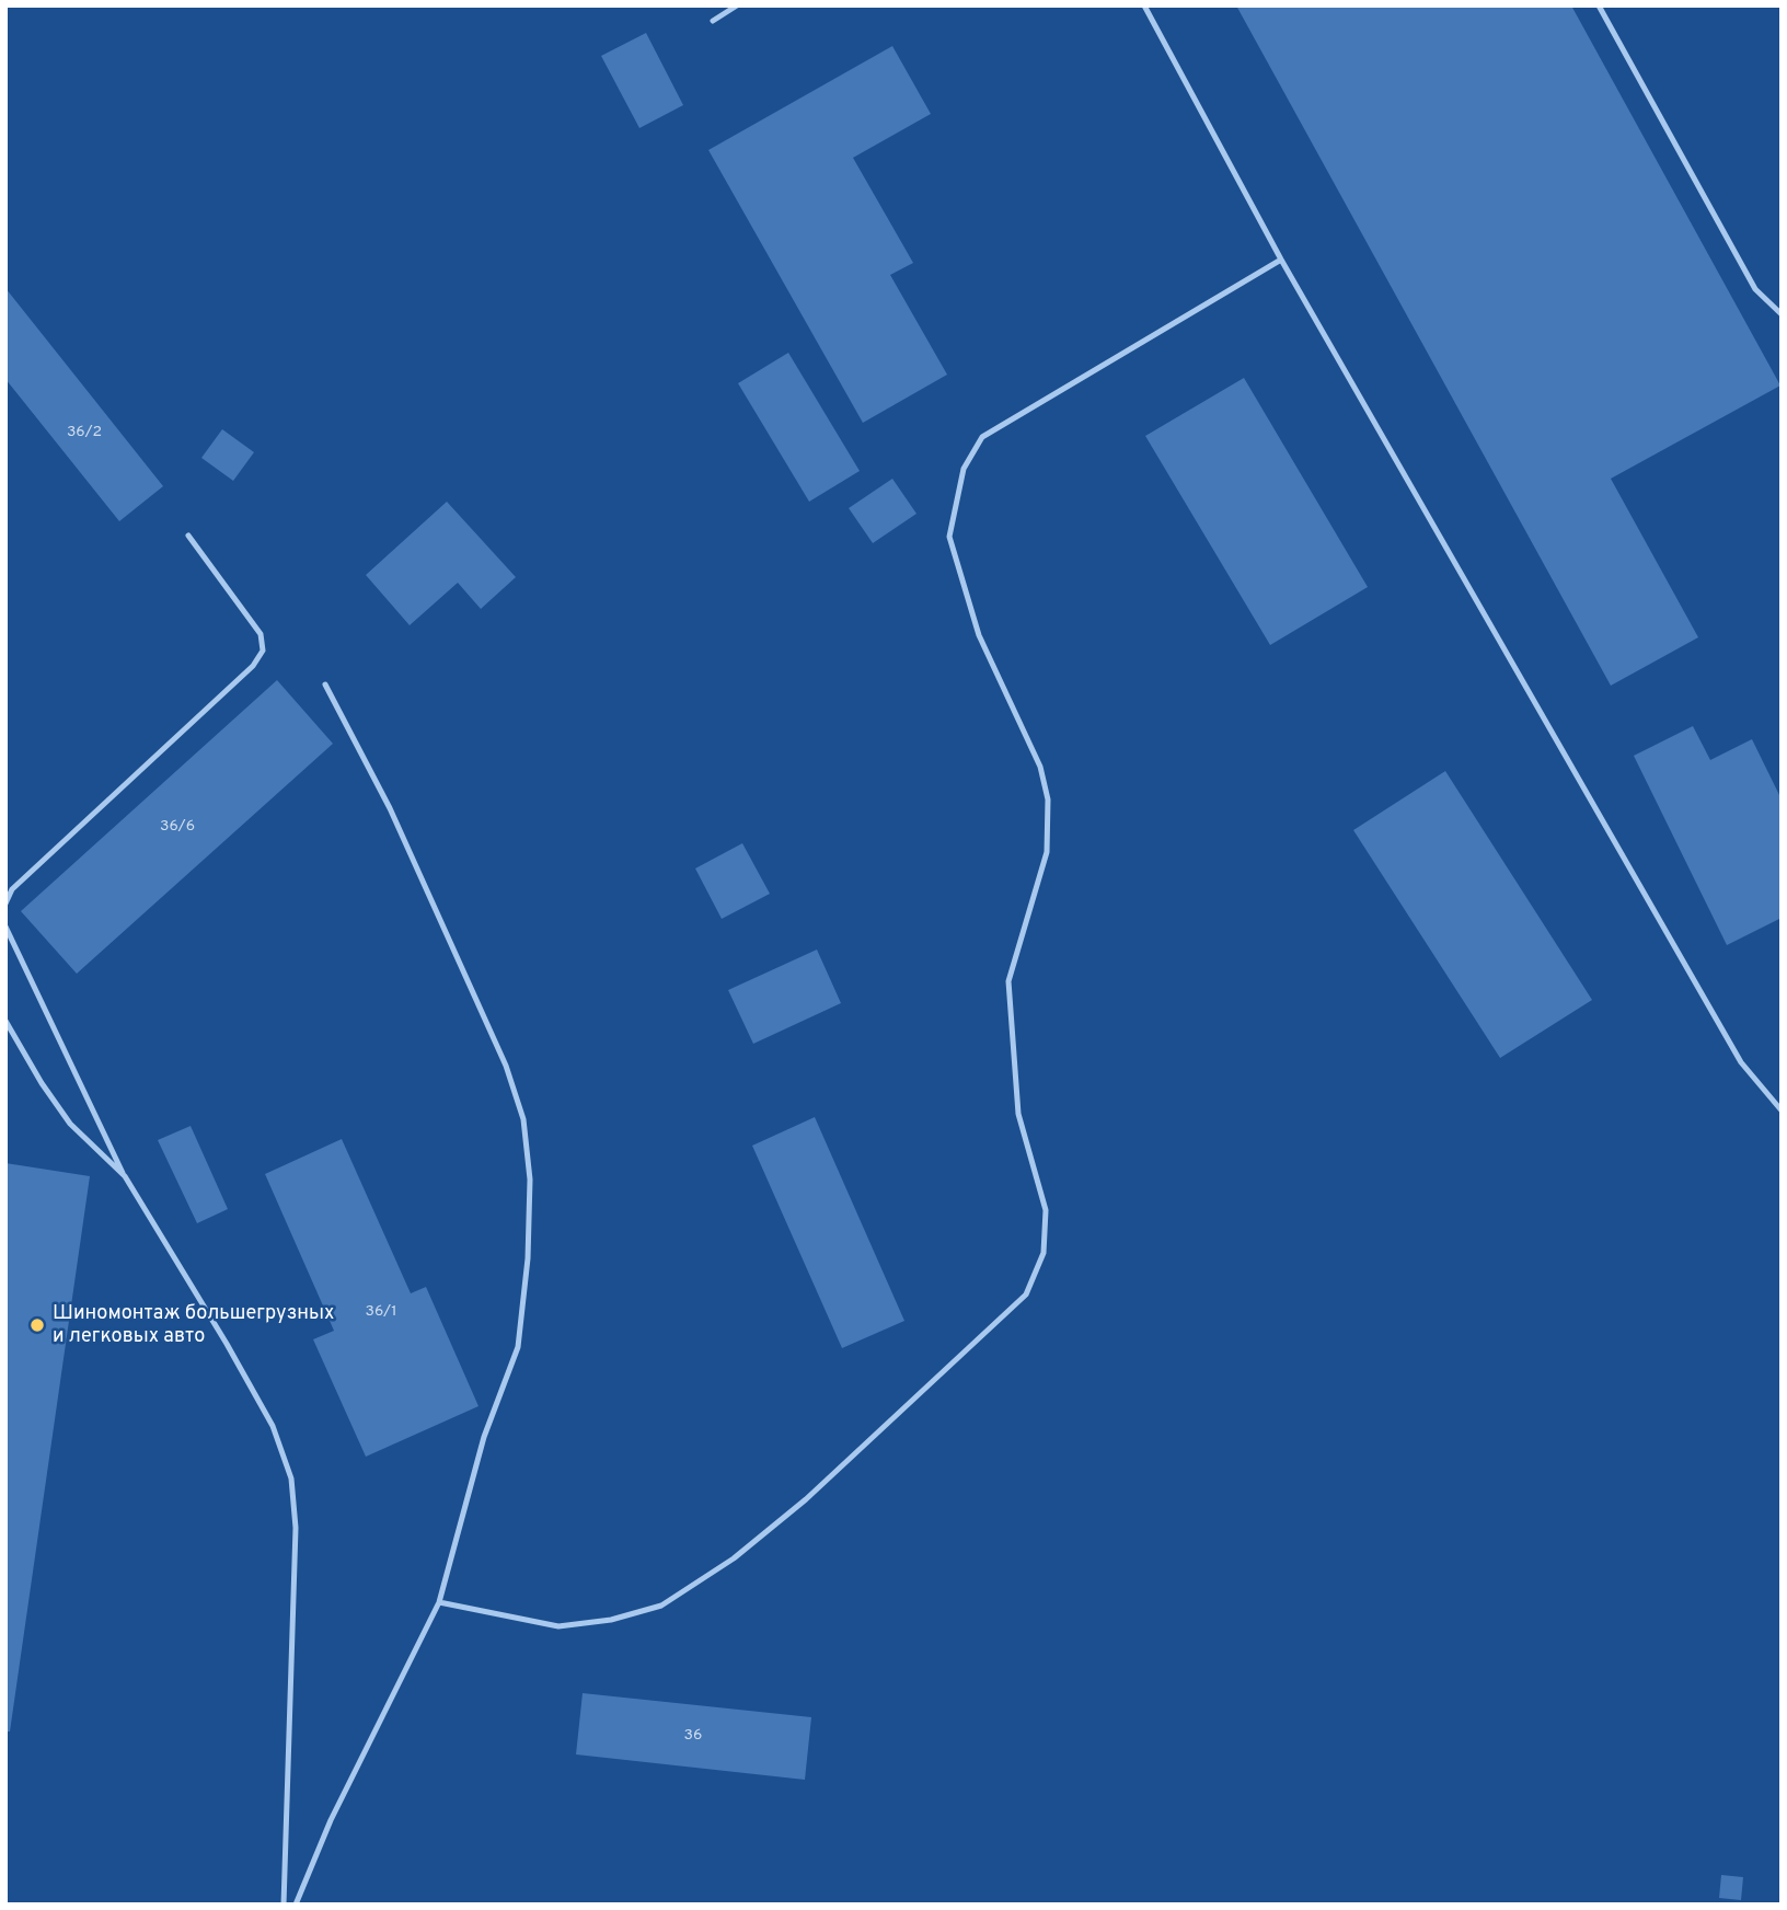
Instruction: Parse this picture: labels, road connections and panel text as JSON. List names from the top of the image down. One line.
{"places":["Шиномонтаж большегрузных и легковых авто"],"house_numbers":["36/2","36/6","36/1","36"]}
